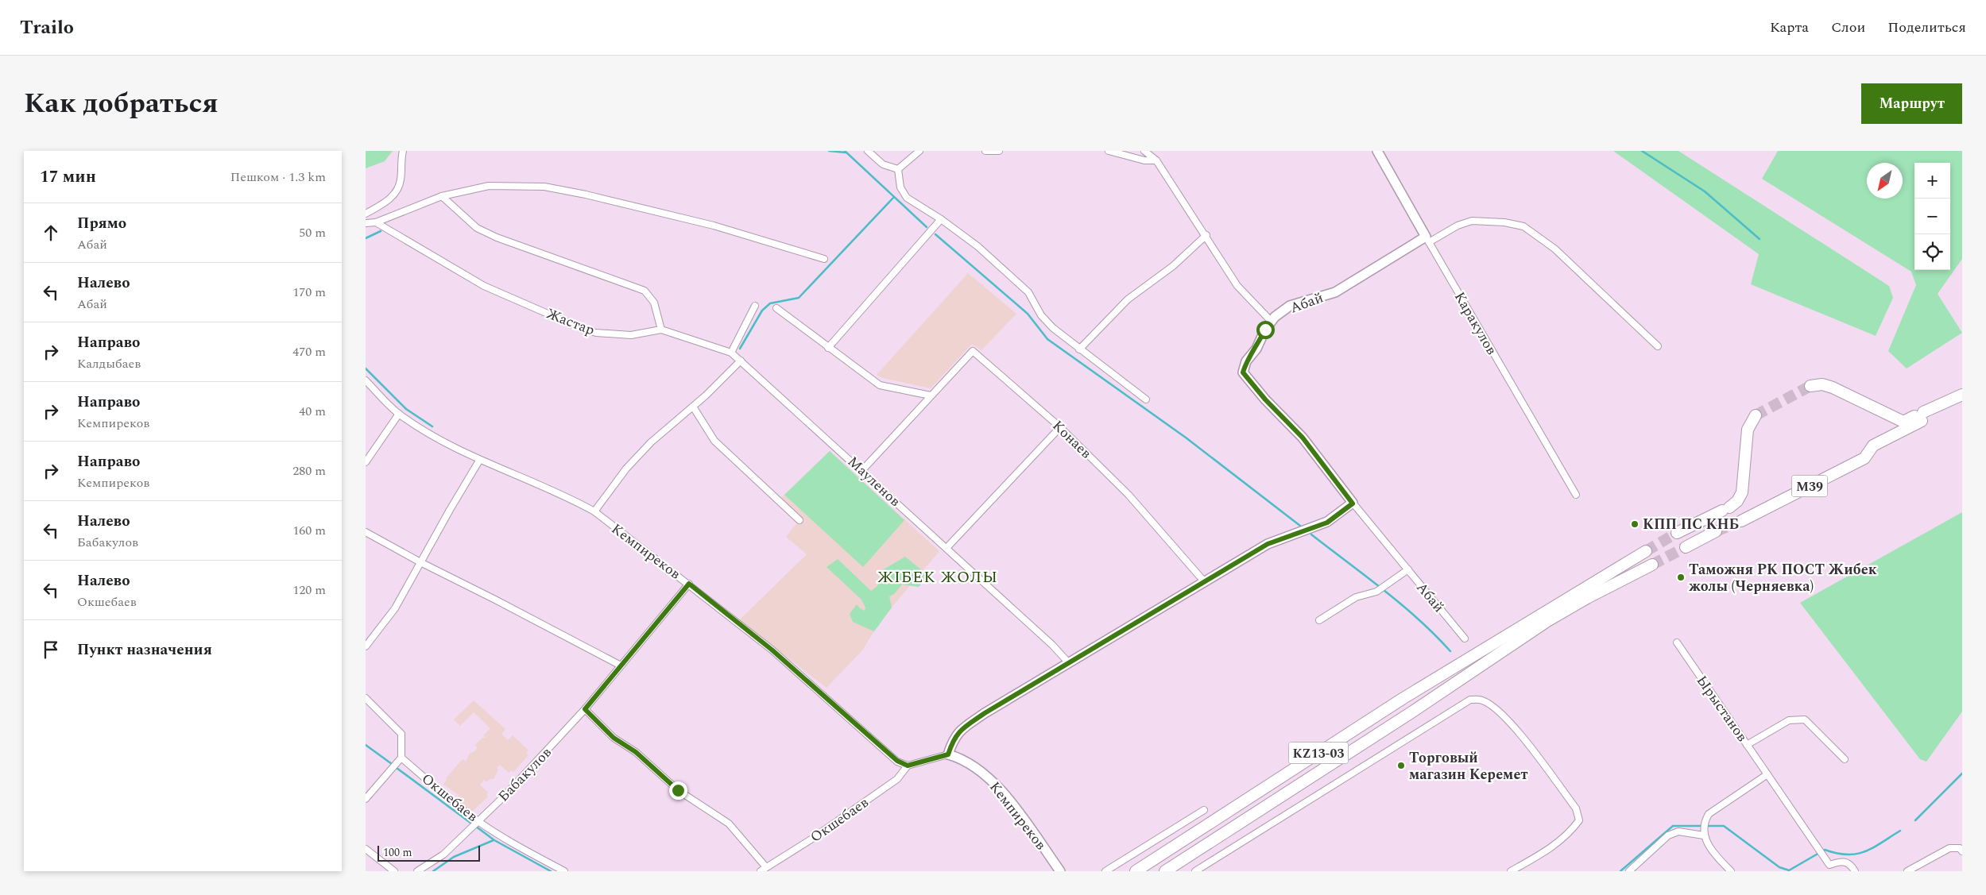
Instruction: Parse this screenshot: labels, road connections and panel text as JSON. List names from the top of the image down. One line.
{"streets":{"highway":["M39","KZ13-03"],"main road":["Абай","Каракулов","Кемпиреков"],"street":["Жастар","Конаев","Мауленов","Ырыстанов","Бабакулов","Окшебаев"]},"crossings":[["Абай","Каракулов"],["Жастар","Мауленов"],["Конаев","Мауленов"],["Кемпиреков","Бабакулов"],["Кемпиреков","Окшебаев"],["Бабакулов","Окшебаев"]],"districts":["ЖІБЕК ЖОЛЫ"],"places":["КПП ПС КНБ","Таможня РК ПОСТ Жибек жолы (Черняевка)","Торговый магазин Керемет"],"scale_bar":"100 m","north":"bottom left","page":{"header":"Trailo","nav":["Карта","Слои","Поделиться"],"title":"Как добраться","buttons":"Маршрут","heading":["17 мин","Пешком · 1.3 km"],"map_buttons":["+","−"],"list":[["Прямо","Абай","50 m"],["Налево","Абай","170 m"],["Направо","Калдыбаев","470 m"],["Направо","Кемпиреков","40 m"],["Направо","Кемпиреков","280 m"],["Налево","Бабакулов","160 m"],["Налево","Окшебаев","120 m"],"Пункт назначения"],"scale":"100 m"}}
